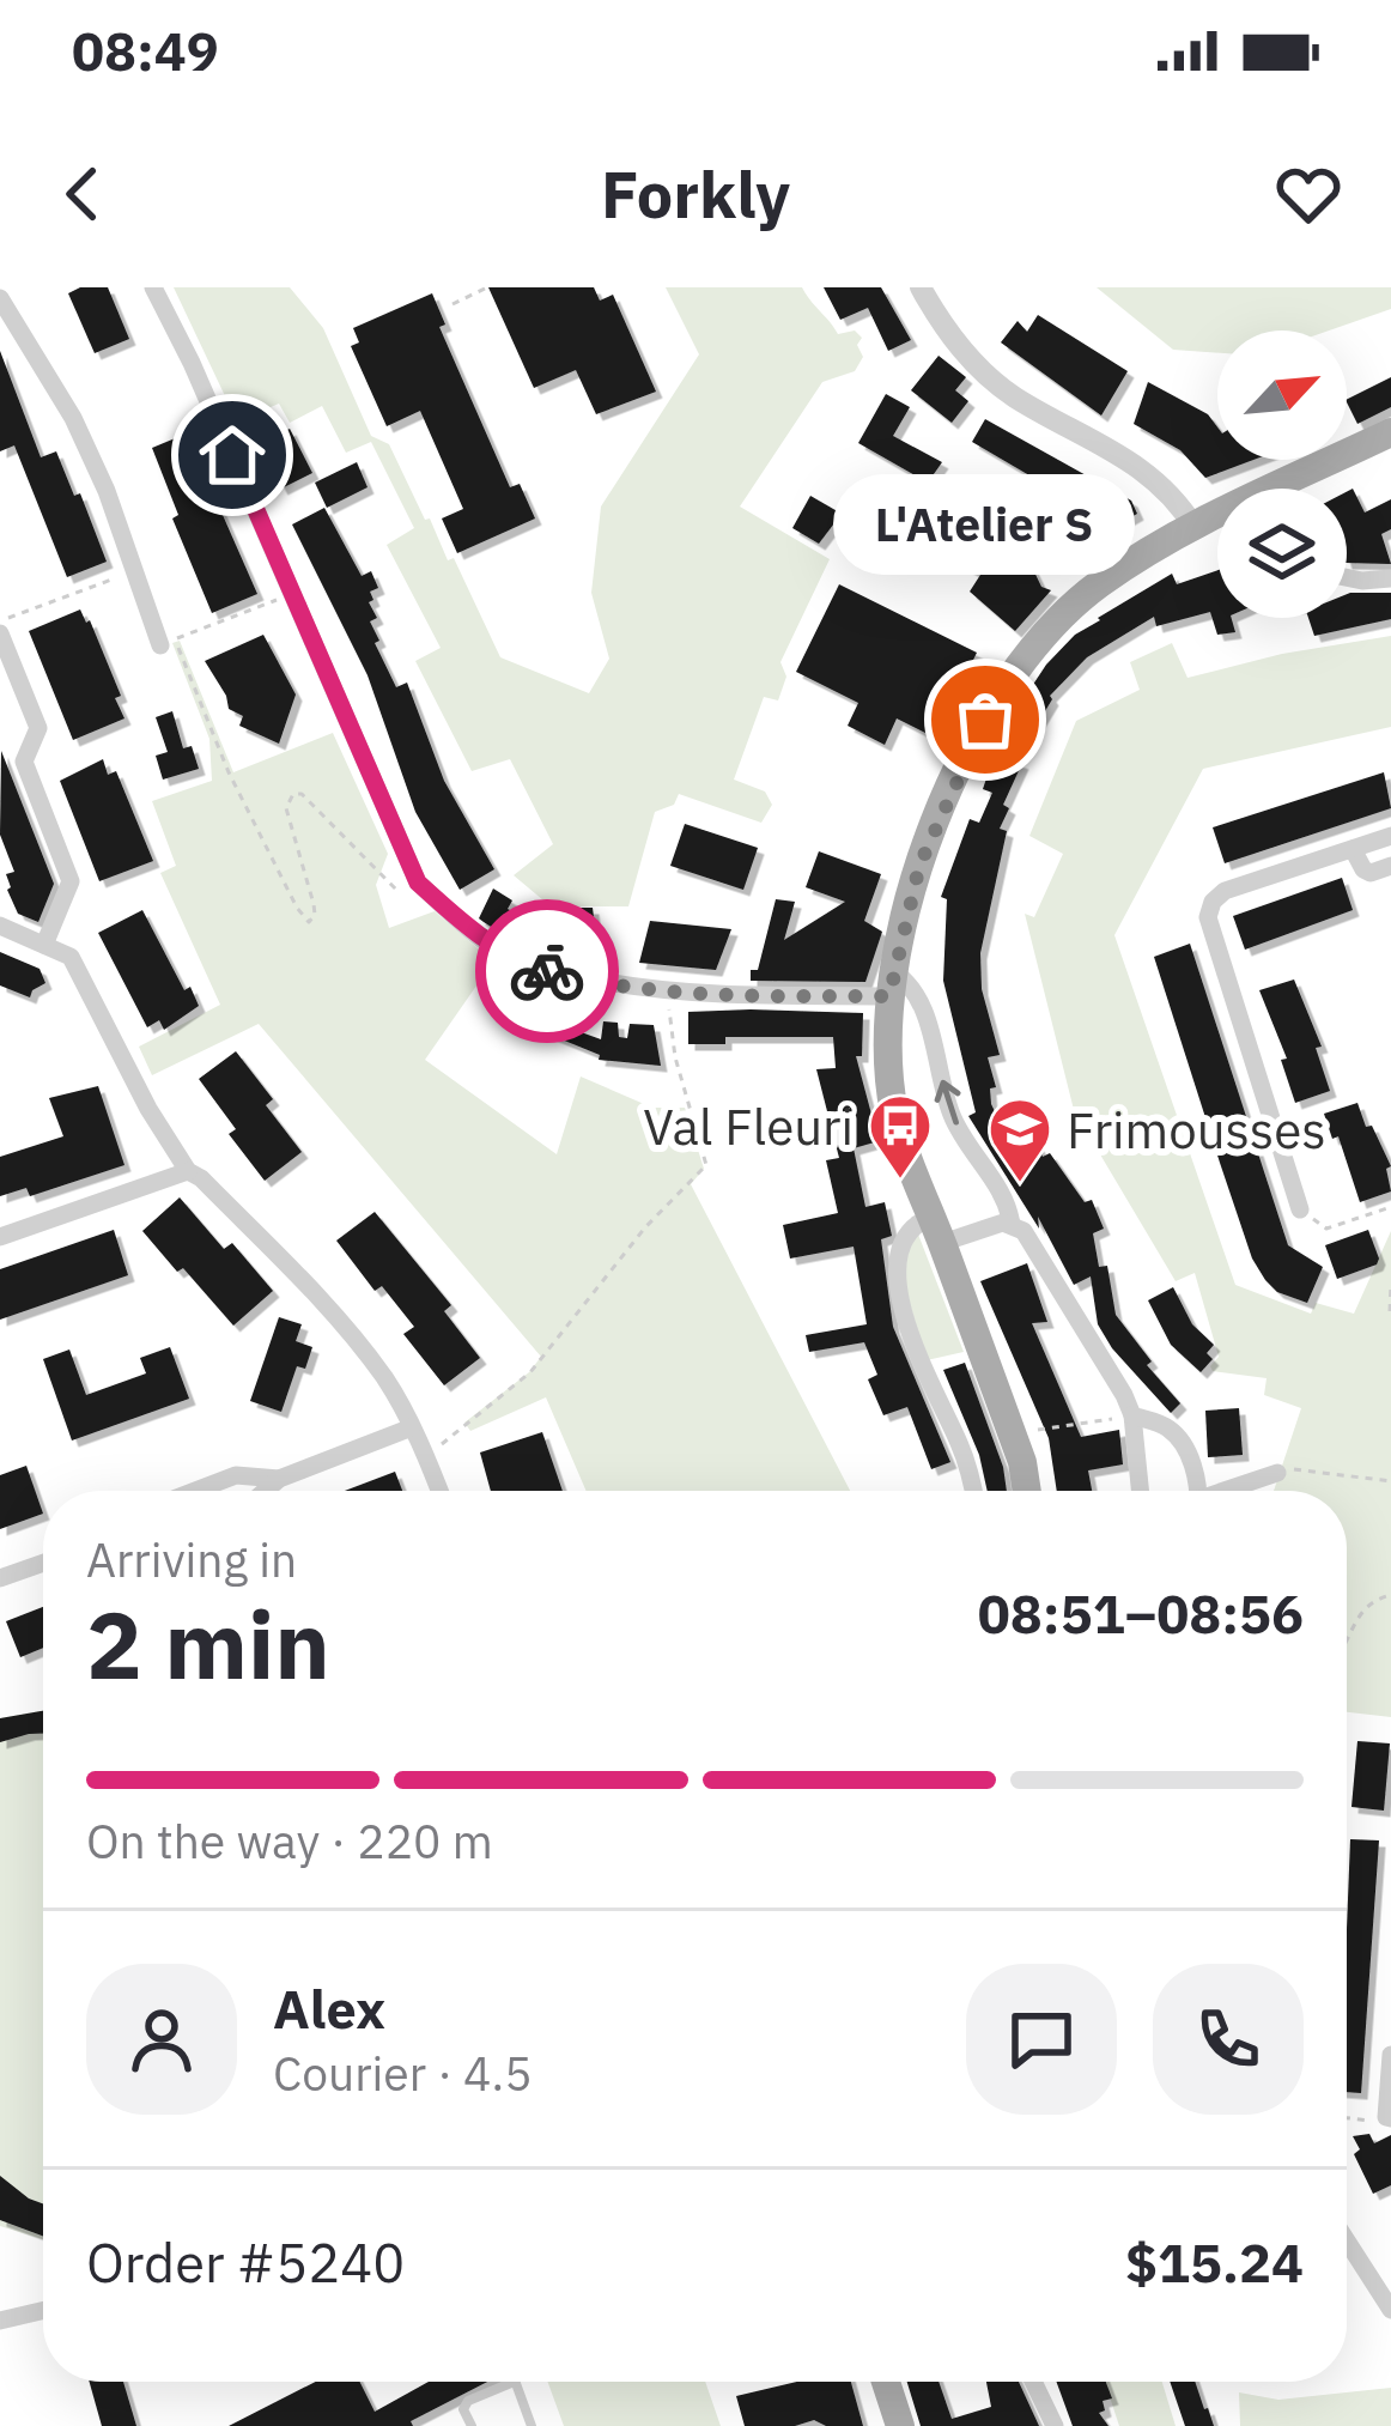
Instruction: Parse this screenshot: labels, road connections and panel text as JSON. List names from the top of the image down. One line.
{"places":{"other":["L'Atelier S"],"bus stop":["Val Fleuri"],"school or university":["Frimousses"]},"north":"top right","page":{"status":"08:49","header":"Forkly","bubble":"L'Atelier S","heading":["2 min","Arriving in","08:51–08:56"],"panel":["Alex","Courier · 4.5","Order #5240","$15.24"],"bar":"On the way · 220 m"}}
